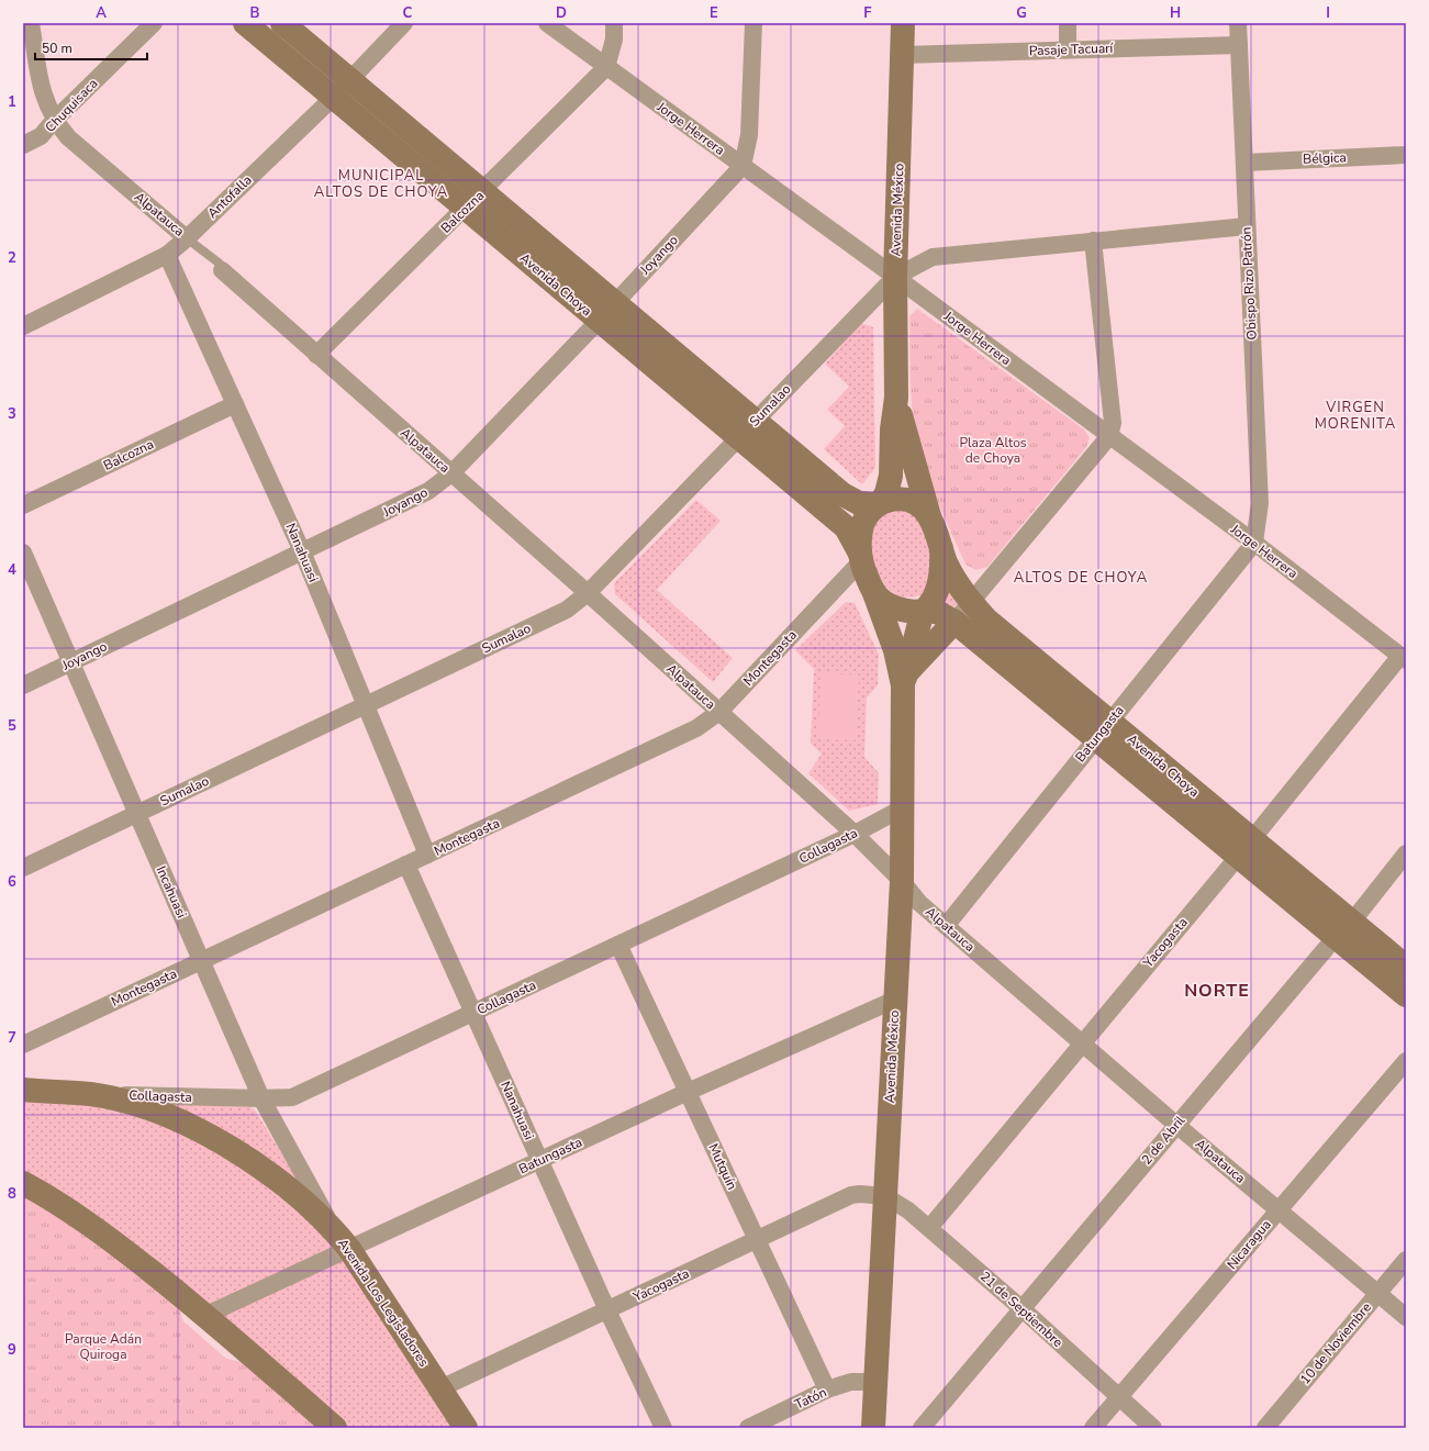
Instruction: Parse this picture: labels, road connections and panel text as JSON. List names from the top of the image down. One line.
{"streets":{"main road":["Avenida México","Avenida Choya","Avenida Los Legisladores"],"street":["Pasaje Tacuarí","Chuquisaca","Jorge Herrera","Bélgica","Antofalla","Balcozna","Alpatauca","Joyango","Obispo Rizo Patrón","Sumalao","Nanahuasi","Montegasta","Batungasta","Collagasta","Incahuasi","Yacogasta","2 de Abril","Mutquín","Nicaragua","21 de Septiembre","10 de Noviembre","Tatón"]},"crossings":[["Pasaje Tacuarí","Avenida México"],["Pasaje Tacuarí","Obispo Rizo Patrón"],["Chuquisaca","Alpatauca"],["Jorge Herrera","Avenida México"],["Jorge Herrera","Balcozna"],["Jorge Herrera","Joyango"],["Jorge Herrera","Obispo Rizo Patrón"],["Jorge Herrera","Sumalao"],["Jorge Herrera","Batungasta"],["Jorge Herrera","Yacogasta"],["Bélgica","Obispo Rizo Patrón"],["Antofalla","Alpatauca"],["Antofalla","Avenida Choya"],["Antofalla","Nanahuasi"],["Avenida México","Alpatauca"],["Avenida México","Avenida Choya"],["Avenida México","Sumalao"],["Avenida México","Montegasta"],["Avenida México","Batungasta"],["Avenida México","Collagasta"],["Avenida México","Yacogasta"],["Avenida México","21 de Septiembre"],["Avenida México","Tatón"],["Balcozna","Alpatauca"],["Balcozna","Avenida Choya"],["Balcozna","Nanahuasi"],["Alpatauca","Joyango"],["Alpatauca","Sumalao"],["Alpatauca","Montegasta"],["Alpatauca","Batungasta"],["Alpatauca","Collagasta"],["Alpatauca","Yacogasta"],["Alpatauca","2 de Abril"],["Alpatauca","Nicaragua"],["Alpatauca","10 de Noviembre"],["Joyango","Avenida Choya"],["Joyango","Nanahuasi"],["Joyango","Incahuasi"],["Obispo Rizo Patrón","Sumalao"],["Obispo Rizo Patrón","Batungasta"],["Avenida Choya","Sumalao"],["Avenida Choya","Montegasta"],["Avenida Choya","Batungasta"],["Avenida Choya","Yacogasta"],["Avenida Choya","2 de Abril"],["Sumalao","Nanahuasi"],["Sumalao","Incahuasi"],["Nanahuasi","Montegasta"],["Nanahuasi","Batungasta"],["Nanahuasi","Collagasta"],["Nanahuasi","Yacogasta"],["Montegasta","Incahuasi"],["Batungasta","Mutquín"],["Batungasta","Avenida Los Legisladores"],["Collagasta","Incahuasi"],["Collagasta","Mutquín"],["Collagasta","Avenida Los Legisladores"],["Incahuasi","Avenida Los Legisladores"],["Yacogasta","Mutquín"],["Yacogasta","Avenida Los Legisladores"],["Yacogasta","21 de Septiembre"],["2 de Abril","21 de Septiembre"],["Mutquín","Tatón"],["Nicaragua","21 de Septiembre"]],"districts":["MUNICIPAL ALTOS DE CHOYA","VIRGEN MORENITA","ALTOS DE CHOYA","NORTE"],"parks":["Plaza Altos de Choya","Parque Adán Quiroga"],"scale_bar":"50 m","grid":{"columns":["A","B","C","D","E","F","G","H","I"],"rows":["1","2","3","4","5","6","7","8","9"]}}
